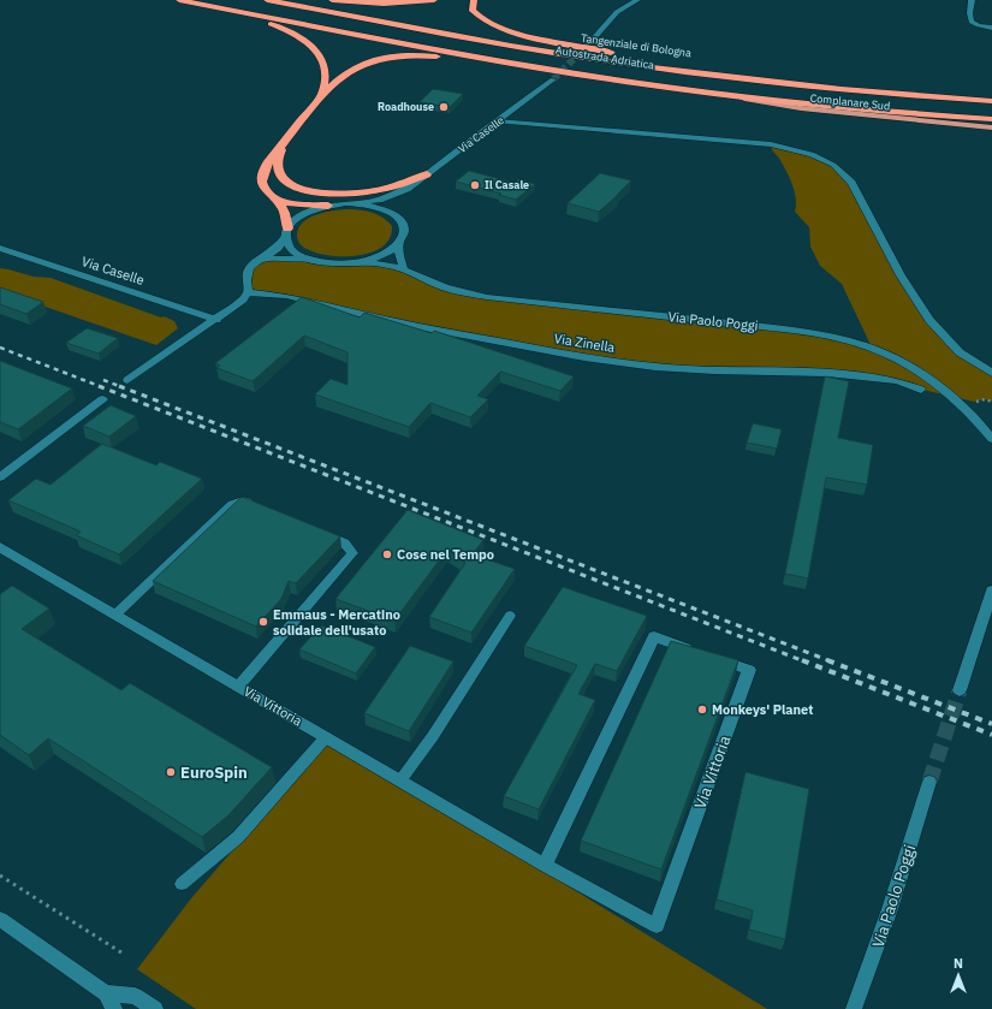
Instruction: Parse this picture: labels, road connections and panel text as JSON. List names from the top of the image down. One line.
{"streets":{"highway":["Tangenziale di Bologna","Autostrada Adriatica","Complanare Sud"],"street":["Via Caselle","Via Paolo Poggi","Via Zinella","Via Vittoria"]},"crossings":[["Via Caselle","Via Paolo Poggi"],["Via Caselle","Via Zinella"]],"places":["Roadhouse","Il Casale","Cose nel Tempo","Emmaus - Mercatino solidale dell'usato","Monkeys' Planet","EuroSpin"],"north":"top"}
